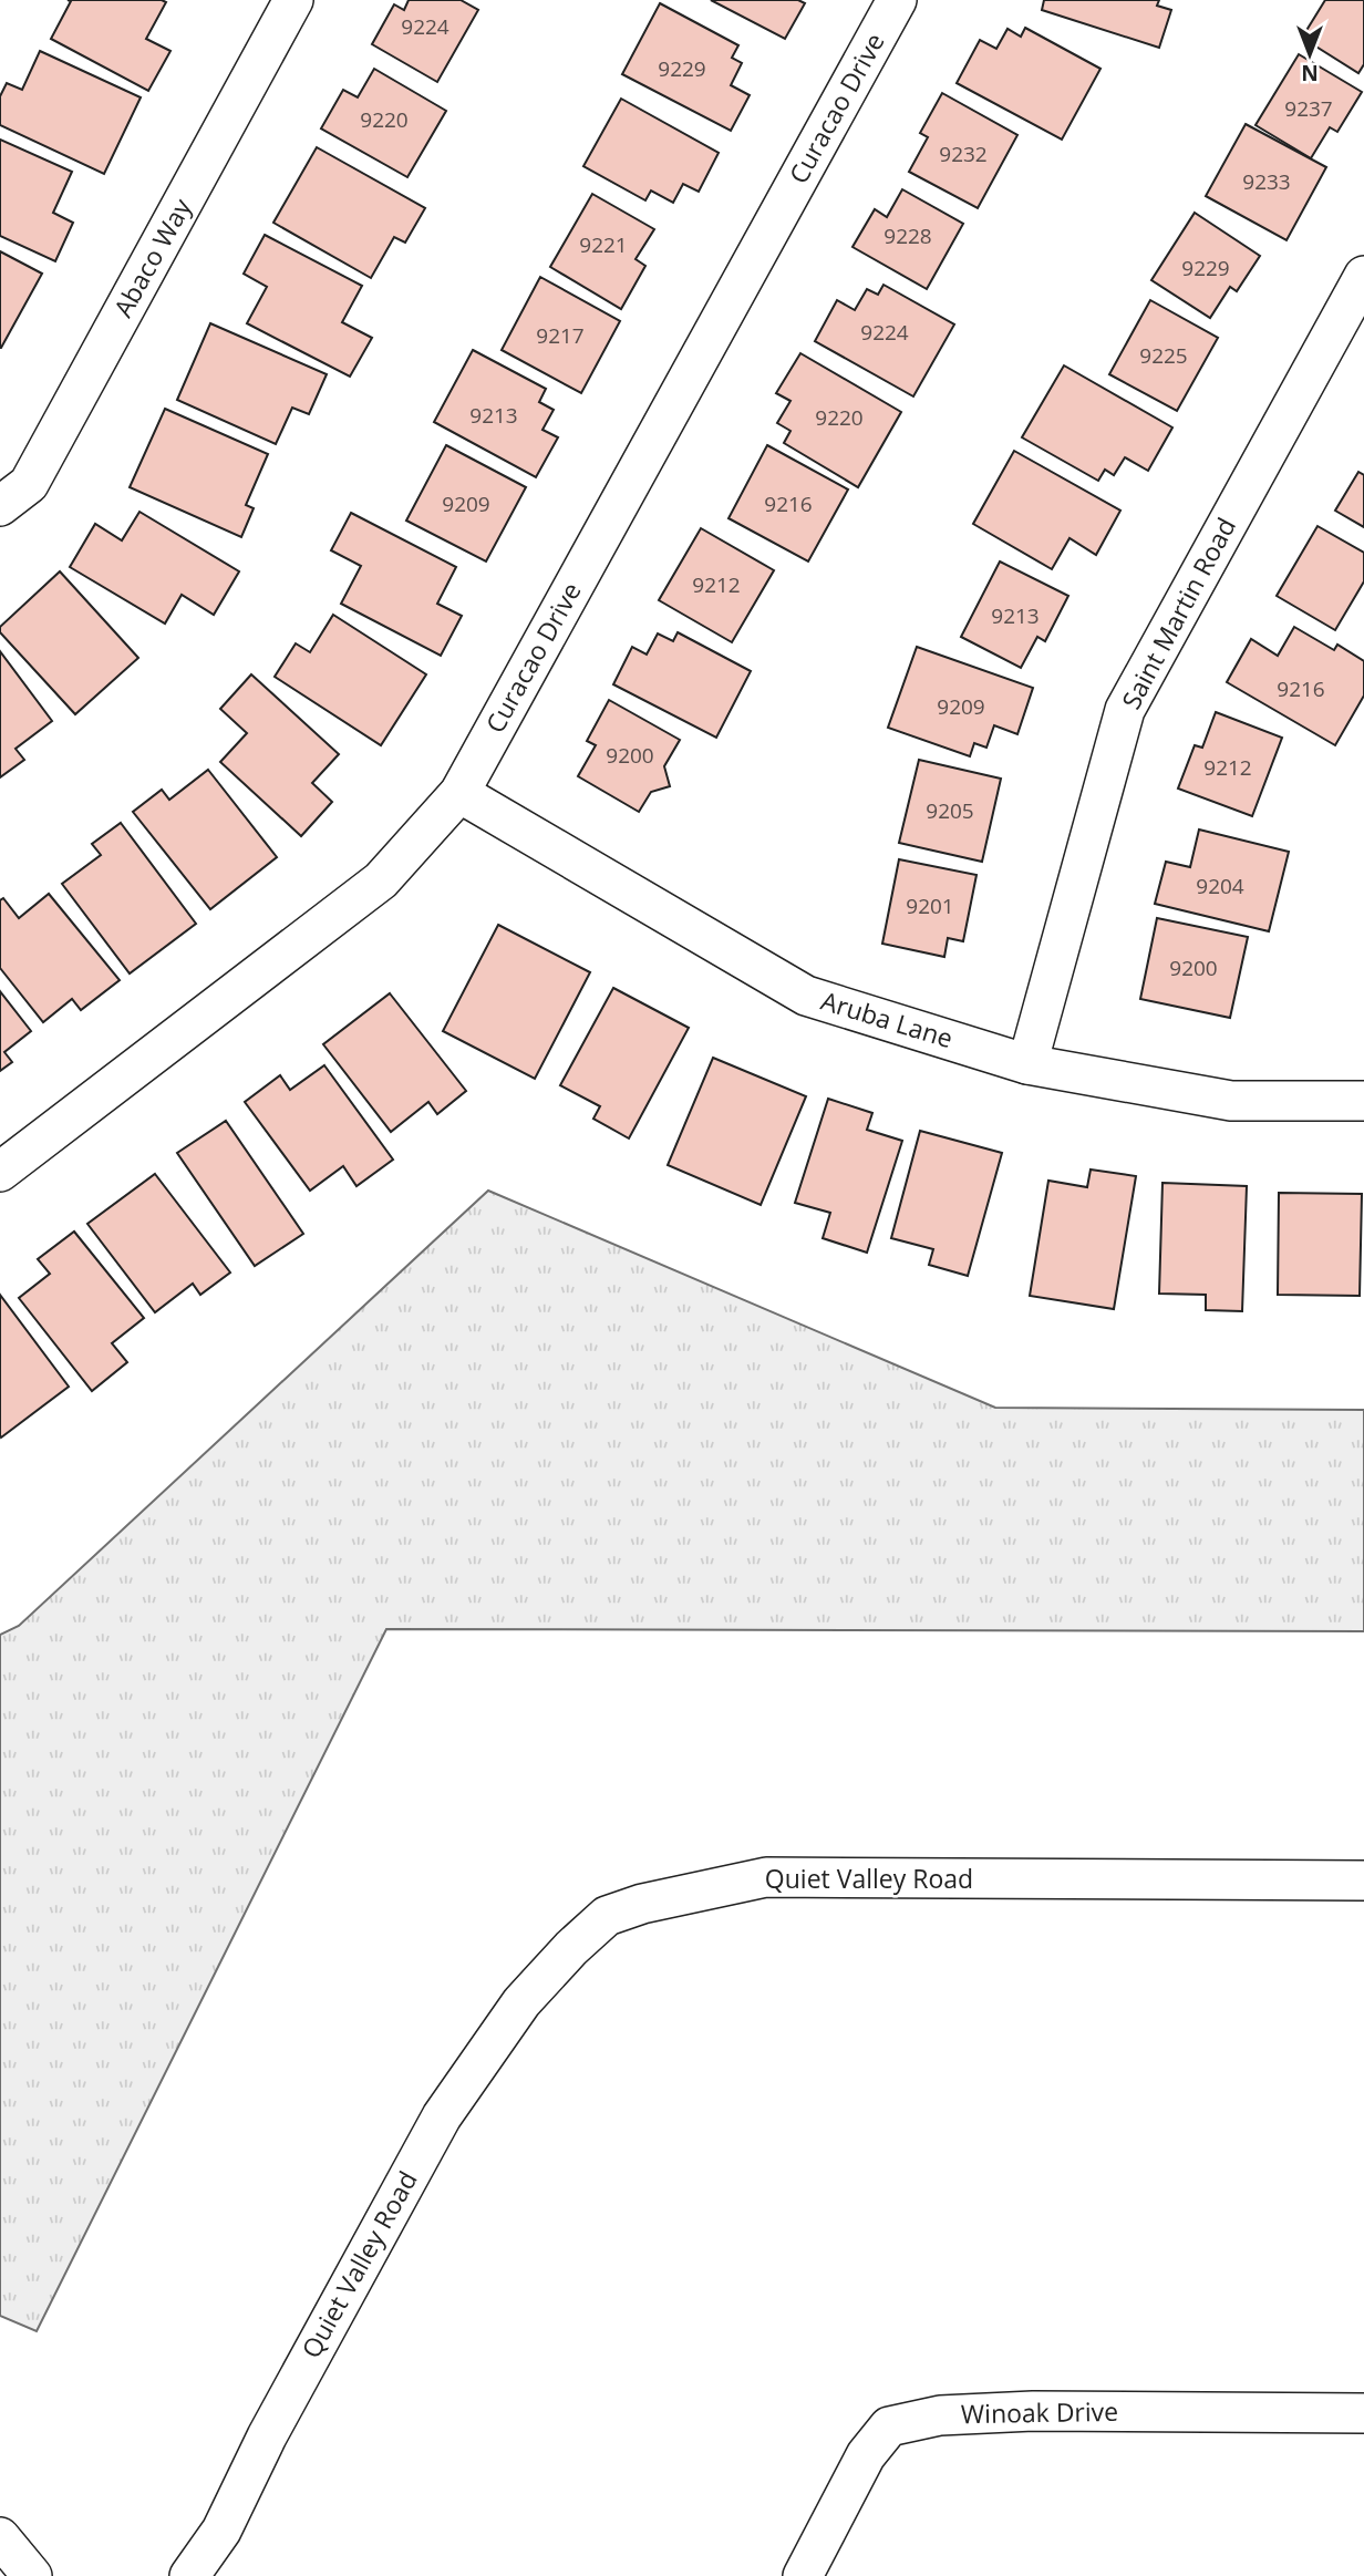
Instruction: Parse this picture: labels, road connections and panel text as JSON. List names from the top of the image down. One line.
{"streets":{"street":["Curacao Drive","Abaco Way","Saint Martin Road","Aruba Lane","Quiet Valley Road","Winoak Drive"]},"crossings":[["Curacao Drive","Aruba Lane"],["Saint Martin Road","Aruba Lane"]],"house_numbers":["9224","9229","9237","9220","9232","9233","9228","9221","9229","9224","9217","9225","9213","9220","9209","9216","9212","9213","9216","9209","9200","9212","9205","9204","9201","9200"],"north":"bottom"}
